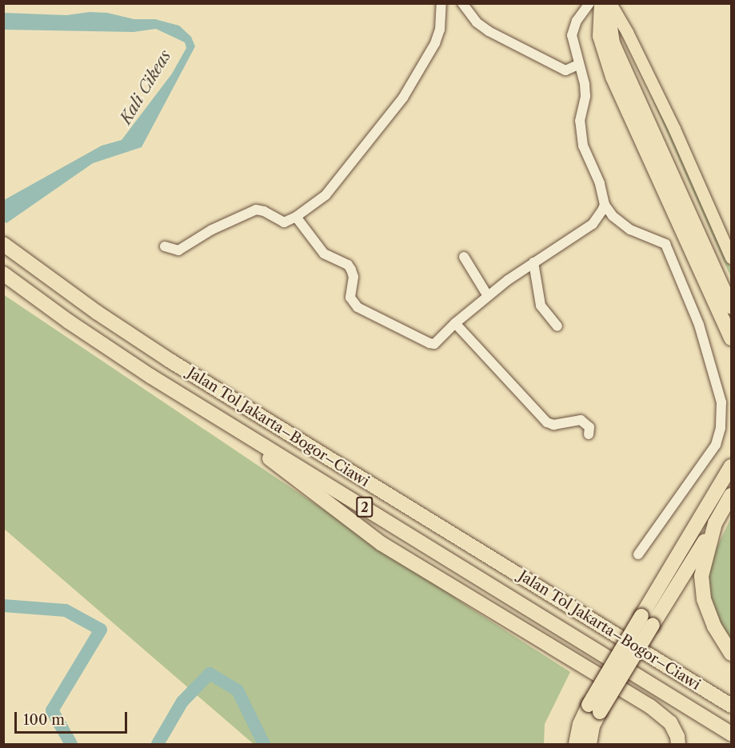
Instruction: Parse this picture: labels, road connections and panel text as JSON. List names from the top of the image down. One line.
{"streets":{"highway":["Jalan Tol Jakarta–Bogor–Ciawi","2"]},"water":["Kali Cikeas"],"scale_bar":"100 m"}
